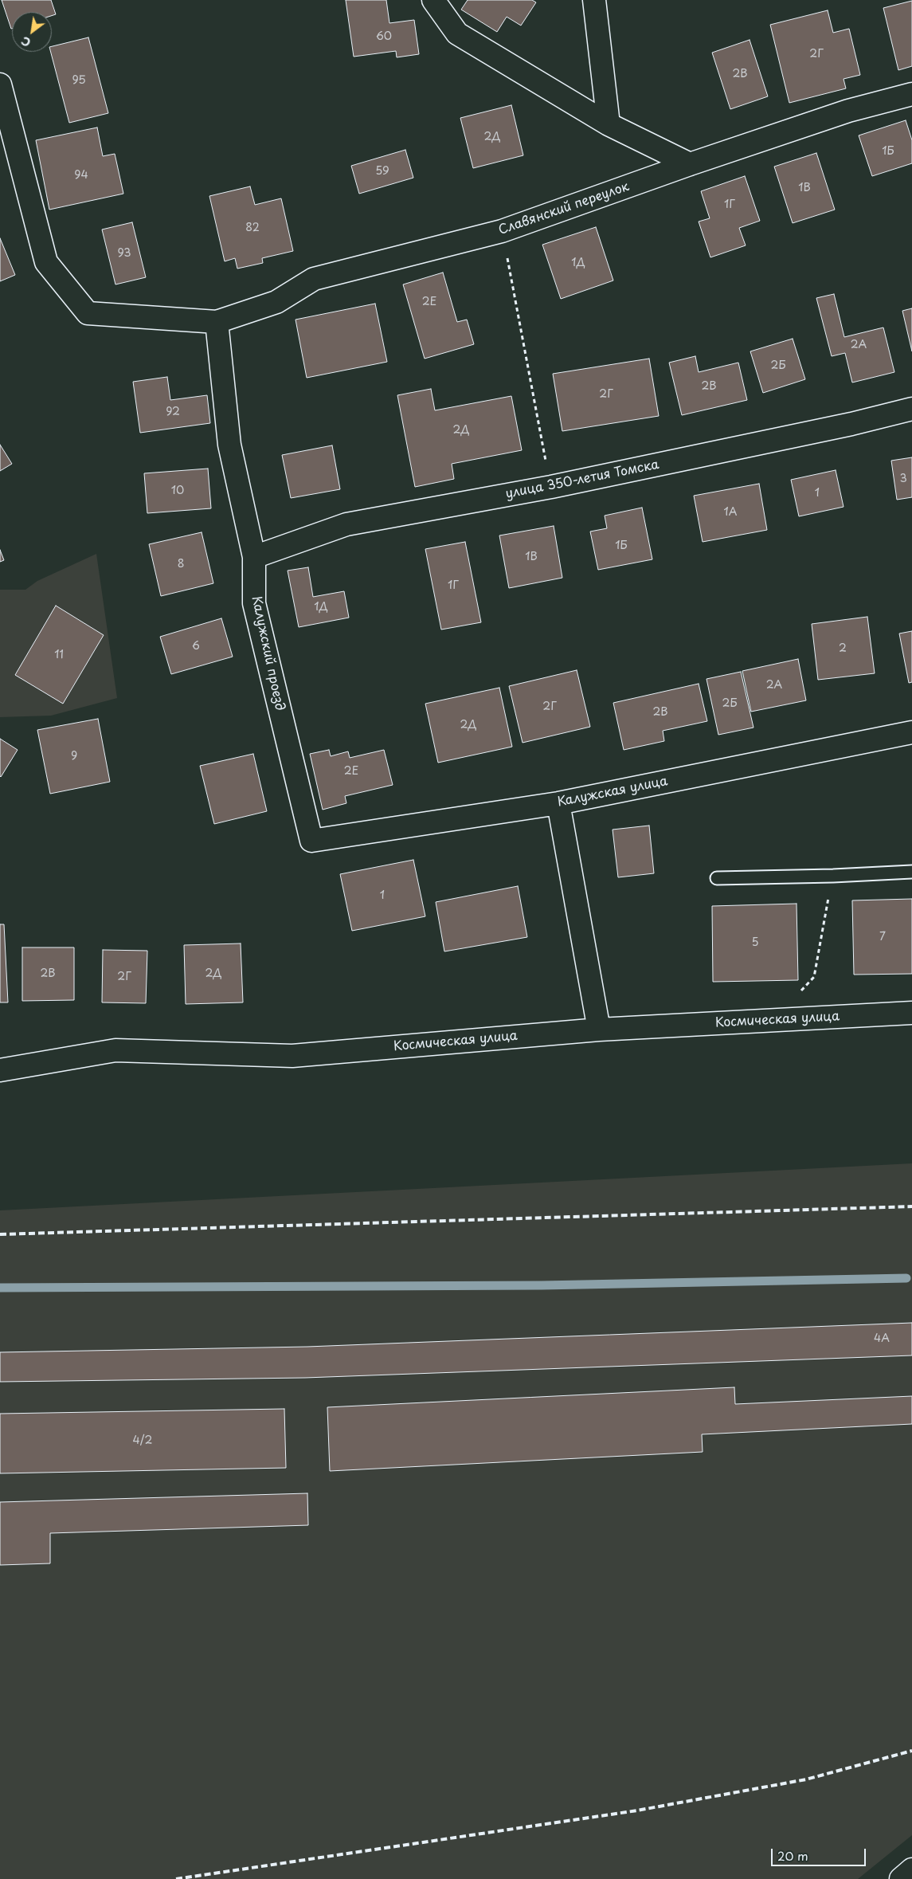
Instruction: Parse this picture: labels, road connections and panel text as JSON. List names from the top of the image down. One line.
{"streets":{"street":["Славянский переулок","улица 350-летия Томска","Калужский проезд","Калужская улица","Космическая улица"]},"crossings":[["Славянский переулок","Калужский проезд"],["улица 350-летия Томска","Калужский проезд"],["Калужский проезд","Калужская улица"]],"house_numbers":["60","2Г","2В","95","2Д","1Б","59","94","1В","1Г","82","93","1Д","2Е","2А","2Б","2В","2Г","92","2Д","3","10","1","1А","1Б","1В","8","1Г","1Д","6","2","11","2А","2Б","2Г","2В","2Д","9","2Е","1","7","5","2В","2Д","2Г","4А","4/2"],"scale_bar":"20 m","north":"bottom left"}
